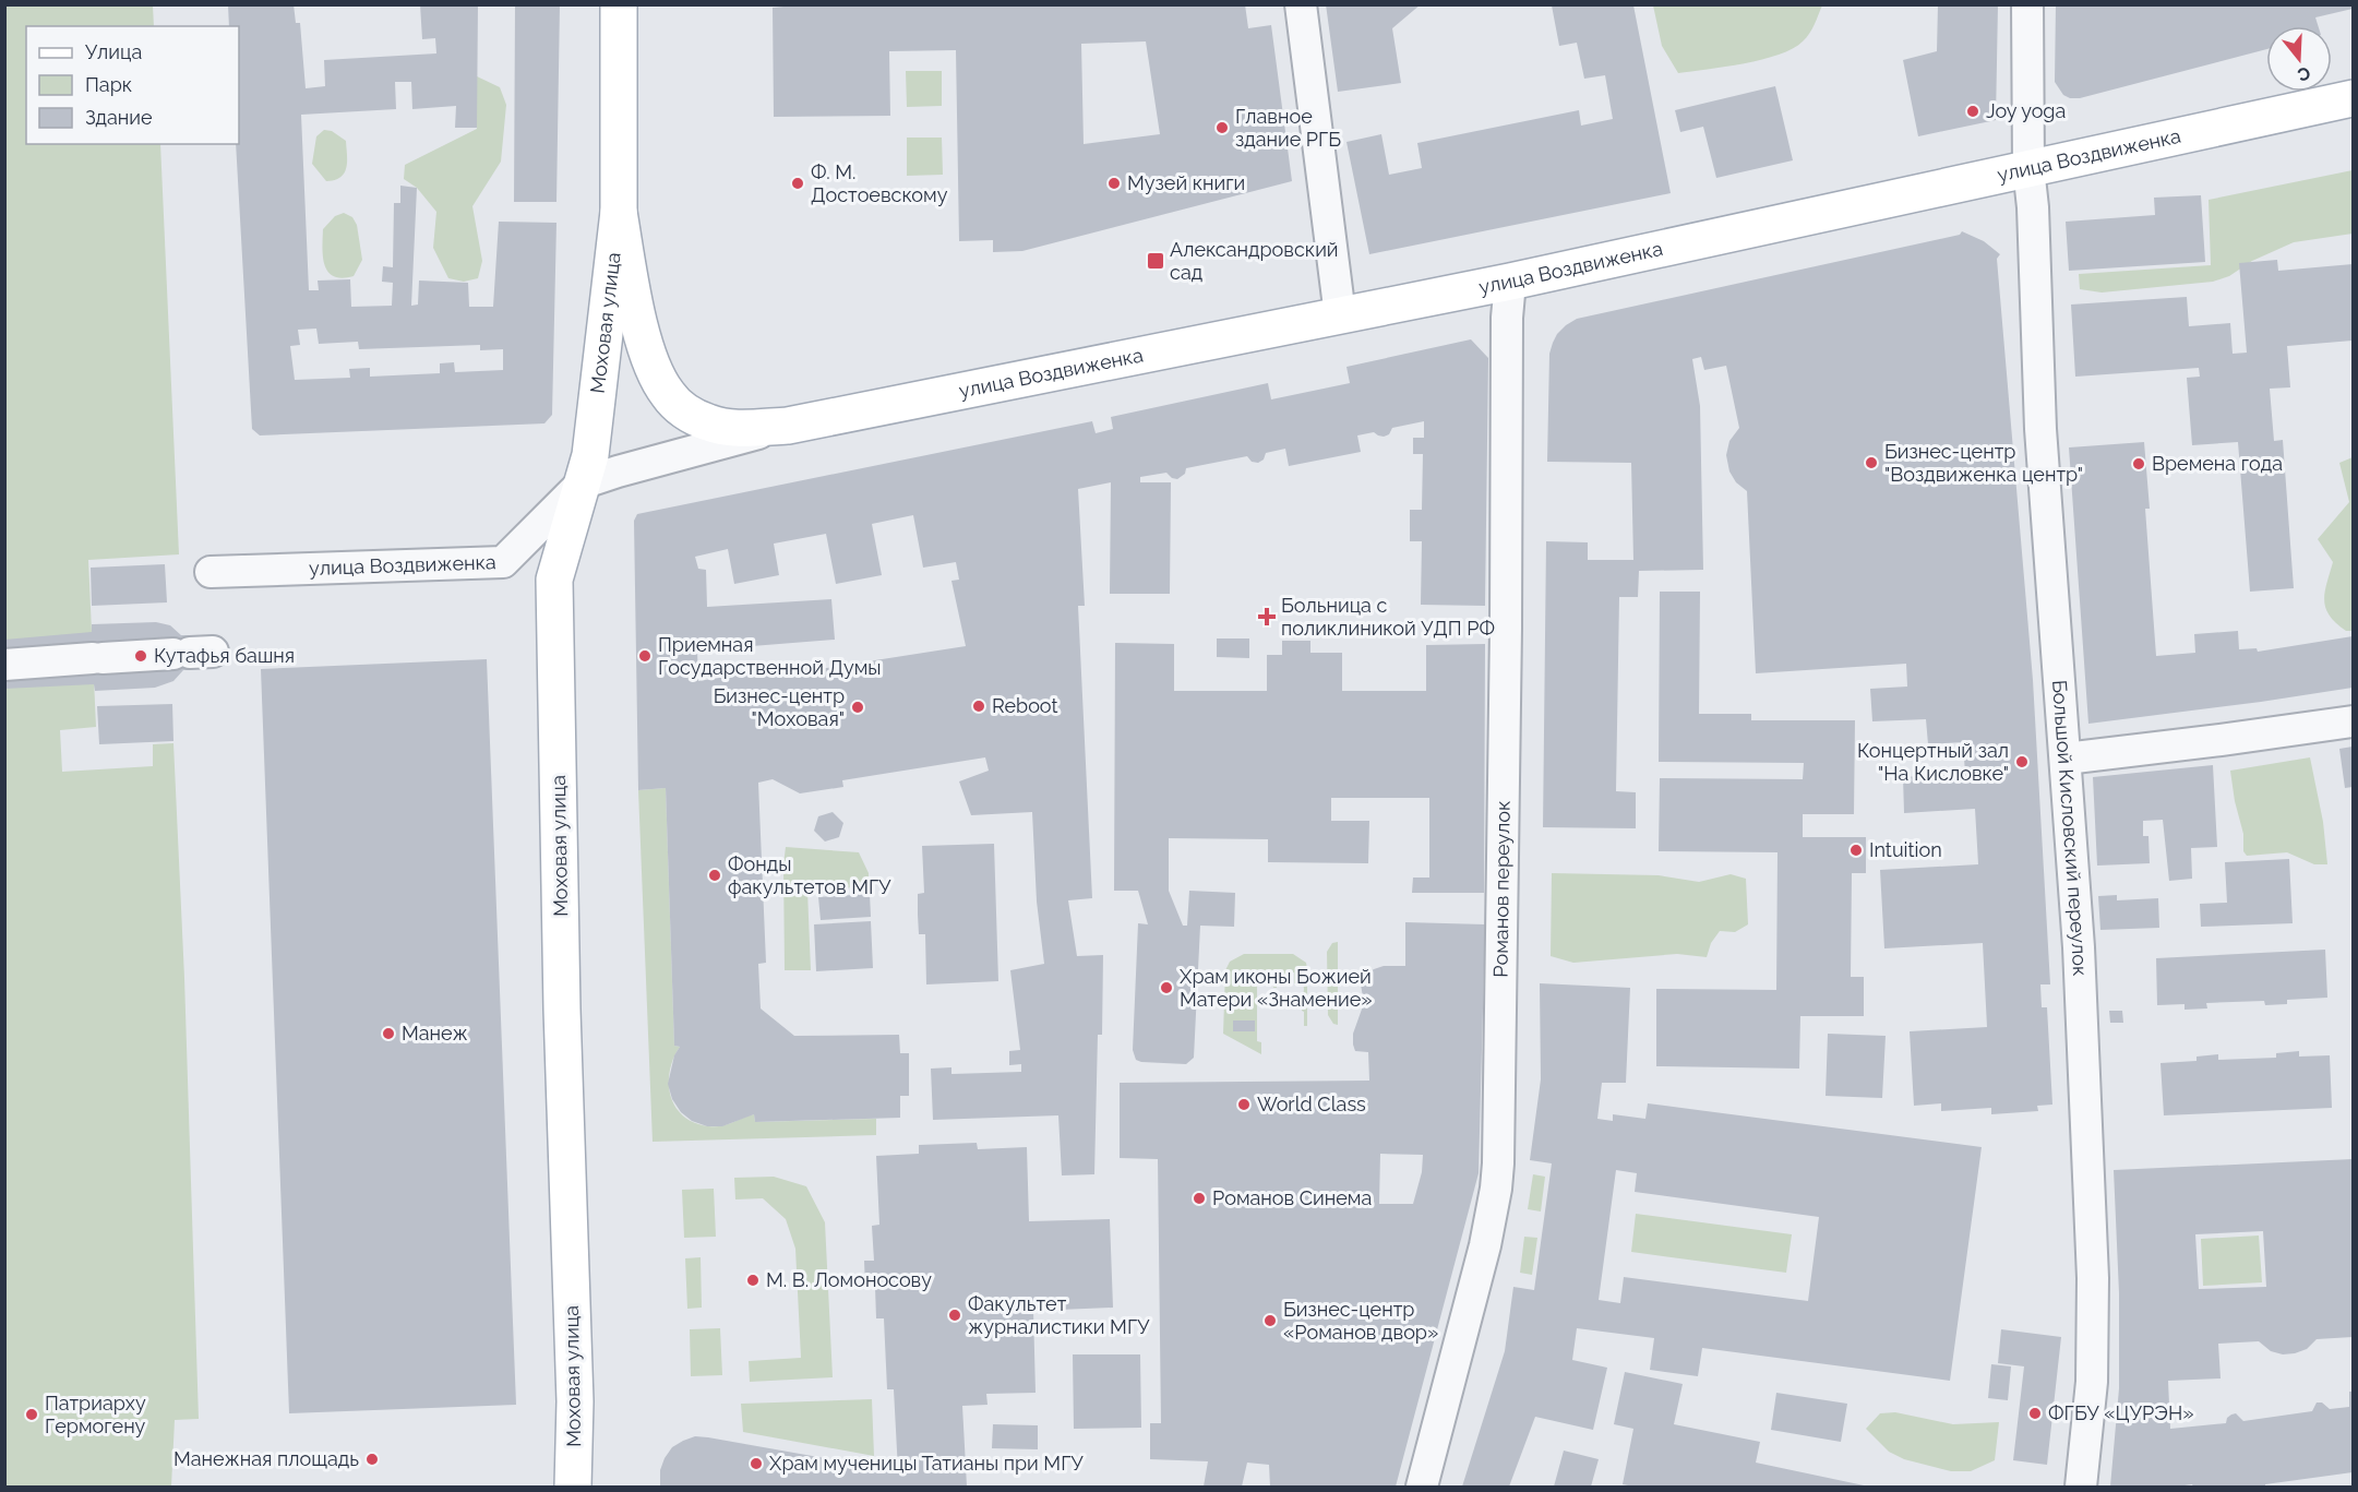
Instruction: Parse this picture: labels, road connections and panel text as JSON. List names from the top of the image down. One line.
{"streets":{"main road":["улица Воздвиженка","Моховая улица"],"street":["Большой Кисловский переулок","Романов переулок"]},"crossings":[["улица Воздвиженка","Моховая улица"],["улица Воздвиженка","Большой Кисловский переулок"],["улица Воздвиженка","Романов переулок"]],"places":{"other":["Joy yoga","Главное здание РГБ","Ф. М. Достоевскому","Музей книги","Бизнес-центр \"Воздвиженка центр\"","Времена года","Кутафья башня","Приемная Государственной Думы","Reboot","Бизнес-центр \"Моховая\"","Концертный зал \"На Кисловке\"","Intuition","Фонды факультетов МГУ","Храм иконы Божией Матери «Знамение»","Манеж","World Class","Романов Синема","М. В. Ломоносову","Факультет журналистики МГУ","Бизнес-центр «Романов двор»","ФГБУ «ЦУРЭН»","Патриарху Гермогену","Манежная площадь","Храм мученицы Татианы при МГУ"],"transit":["Александровский сад"],"health":["Больница с поликлиникой УДП РФ"]},"legend":["Улица","Парк","Здание"],"north":"bottom"}
